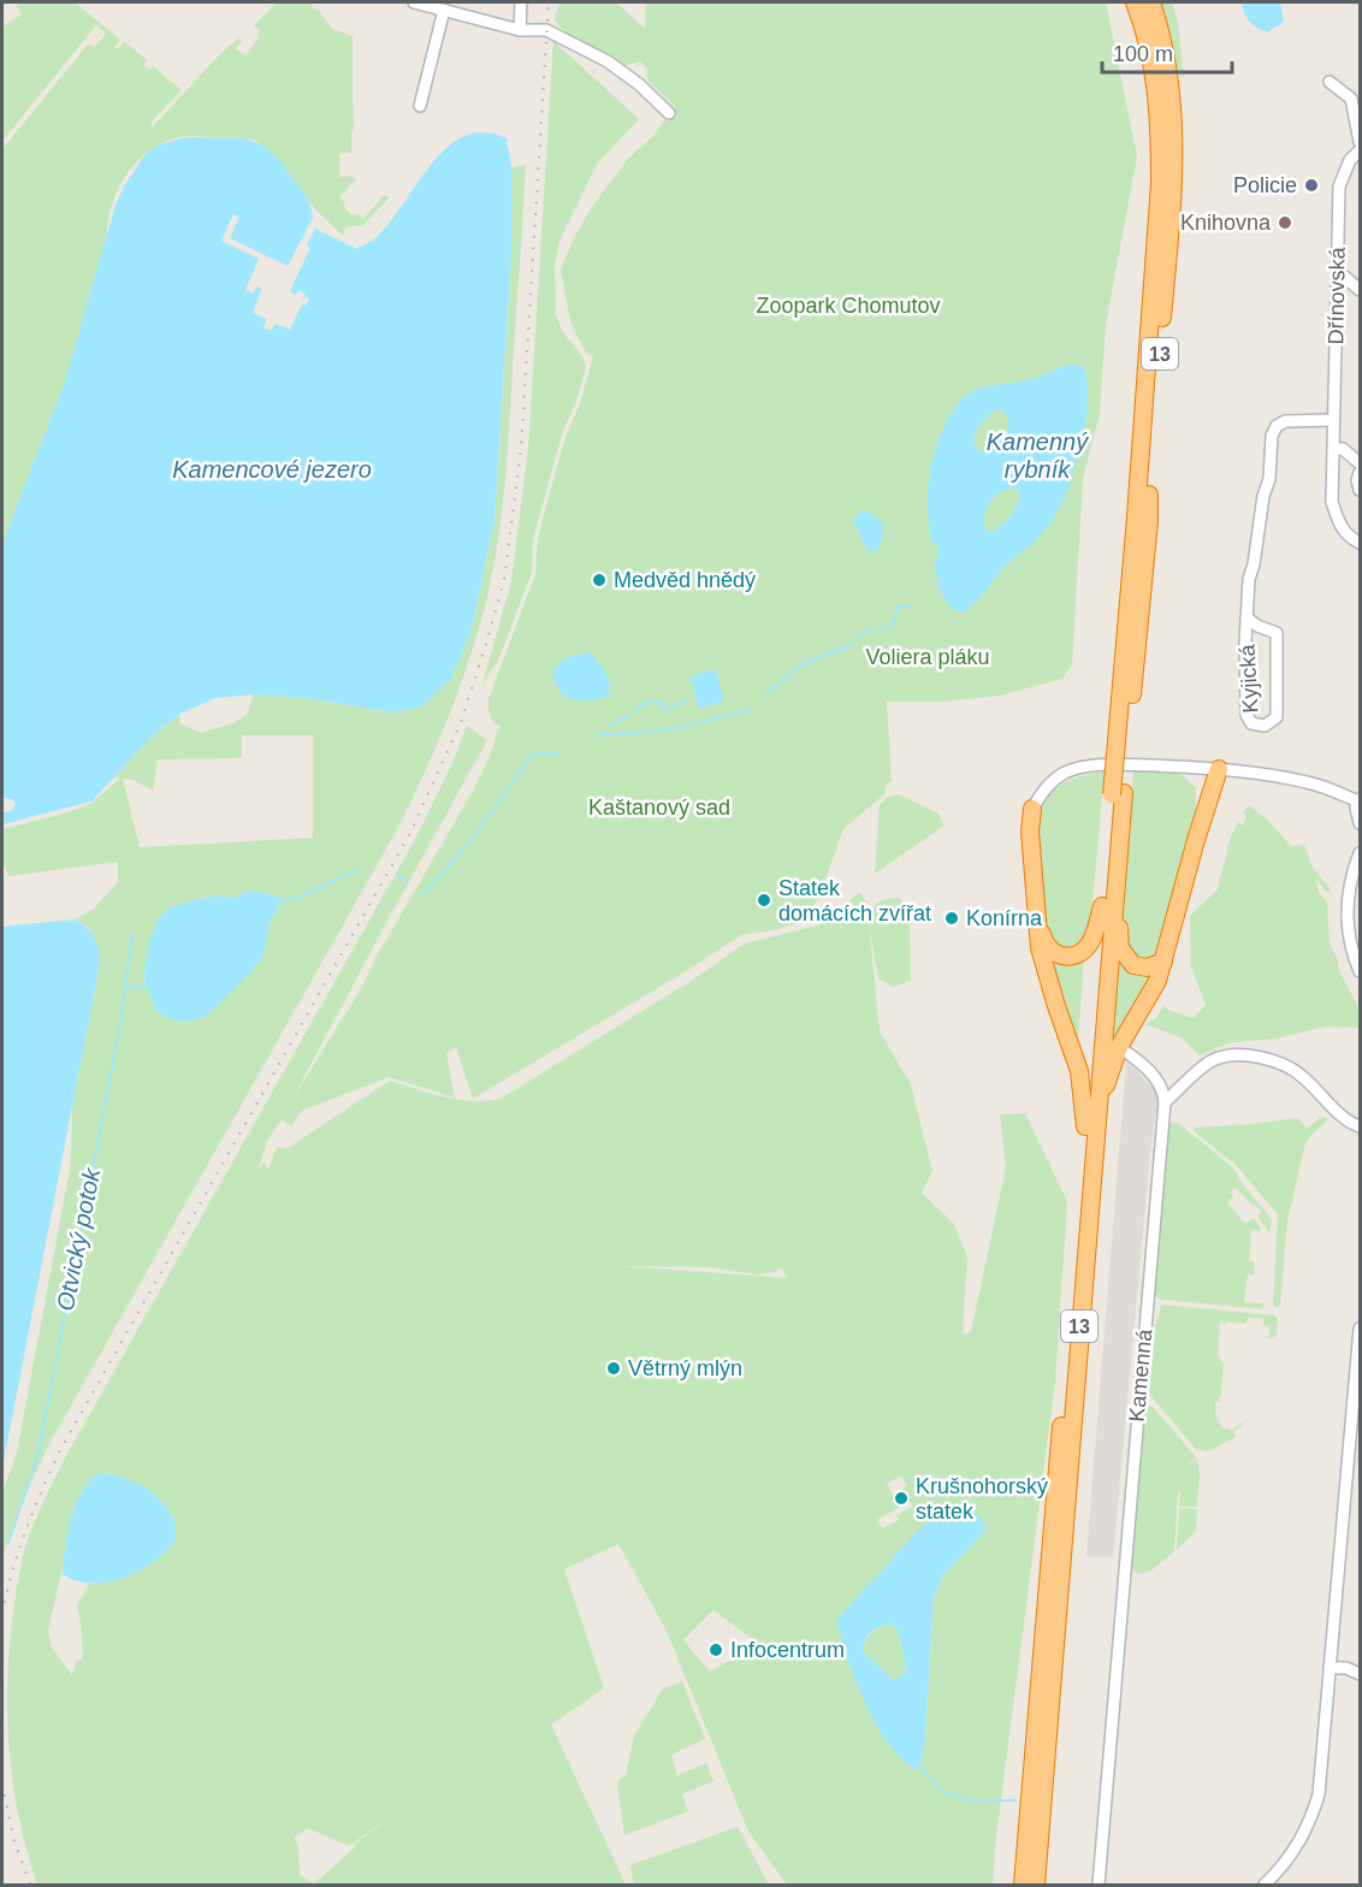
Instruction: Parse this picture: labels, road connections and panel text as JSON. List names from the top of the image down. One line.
{"streets":{"highway":["13"],"street":["Dřínovská","Kyjická","Kamenná"]},"crossings":[["Dřínovská","Kyjická"]],"water":["Kamenný rybník","Kamencové jezero","Otvický potok"],"parks":["Zoopark Chomutov","Voliera pláku","Kaštanový sad"],"places":["Policie","Knihovna","Medvěd hnědý","Statek domácích zvířat","Konírna","Větrný mlýn","Krušnohorský statek","Infocentrum"],"scale_bar":"100 m"}
